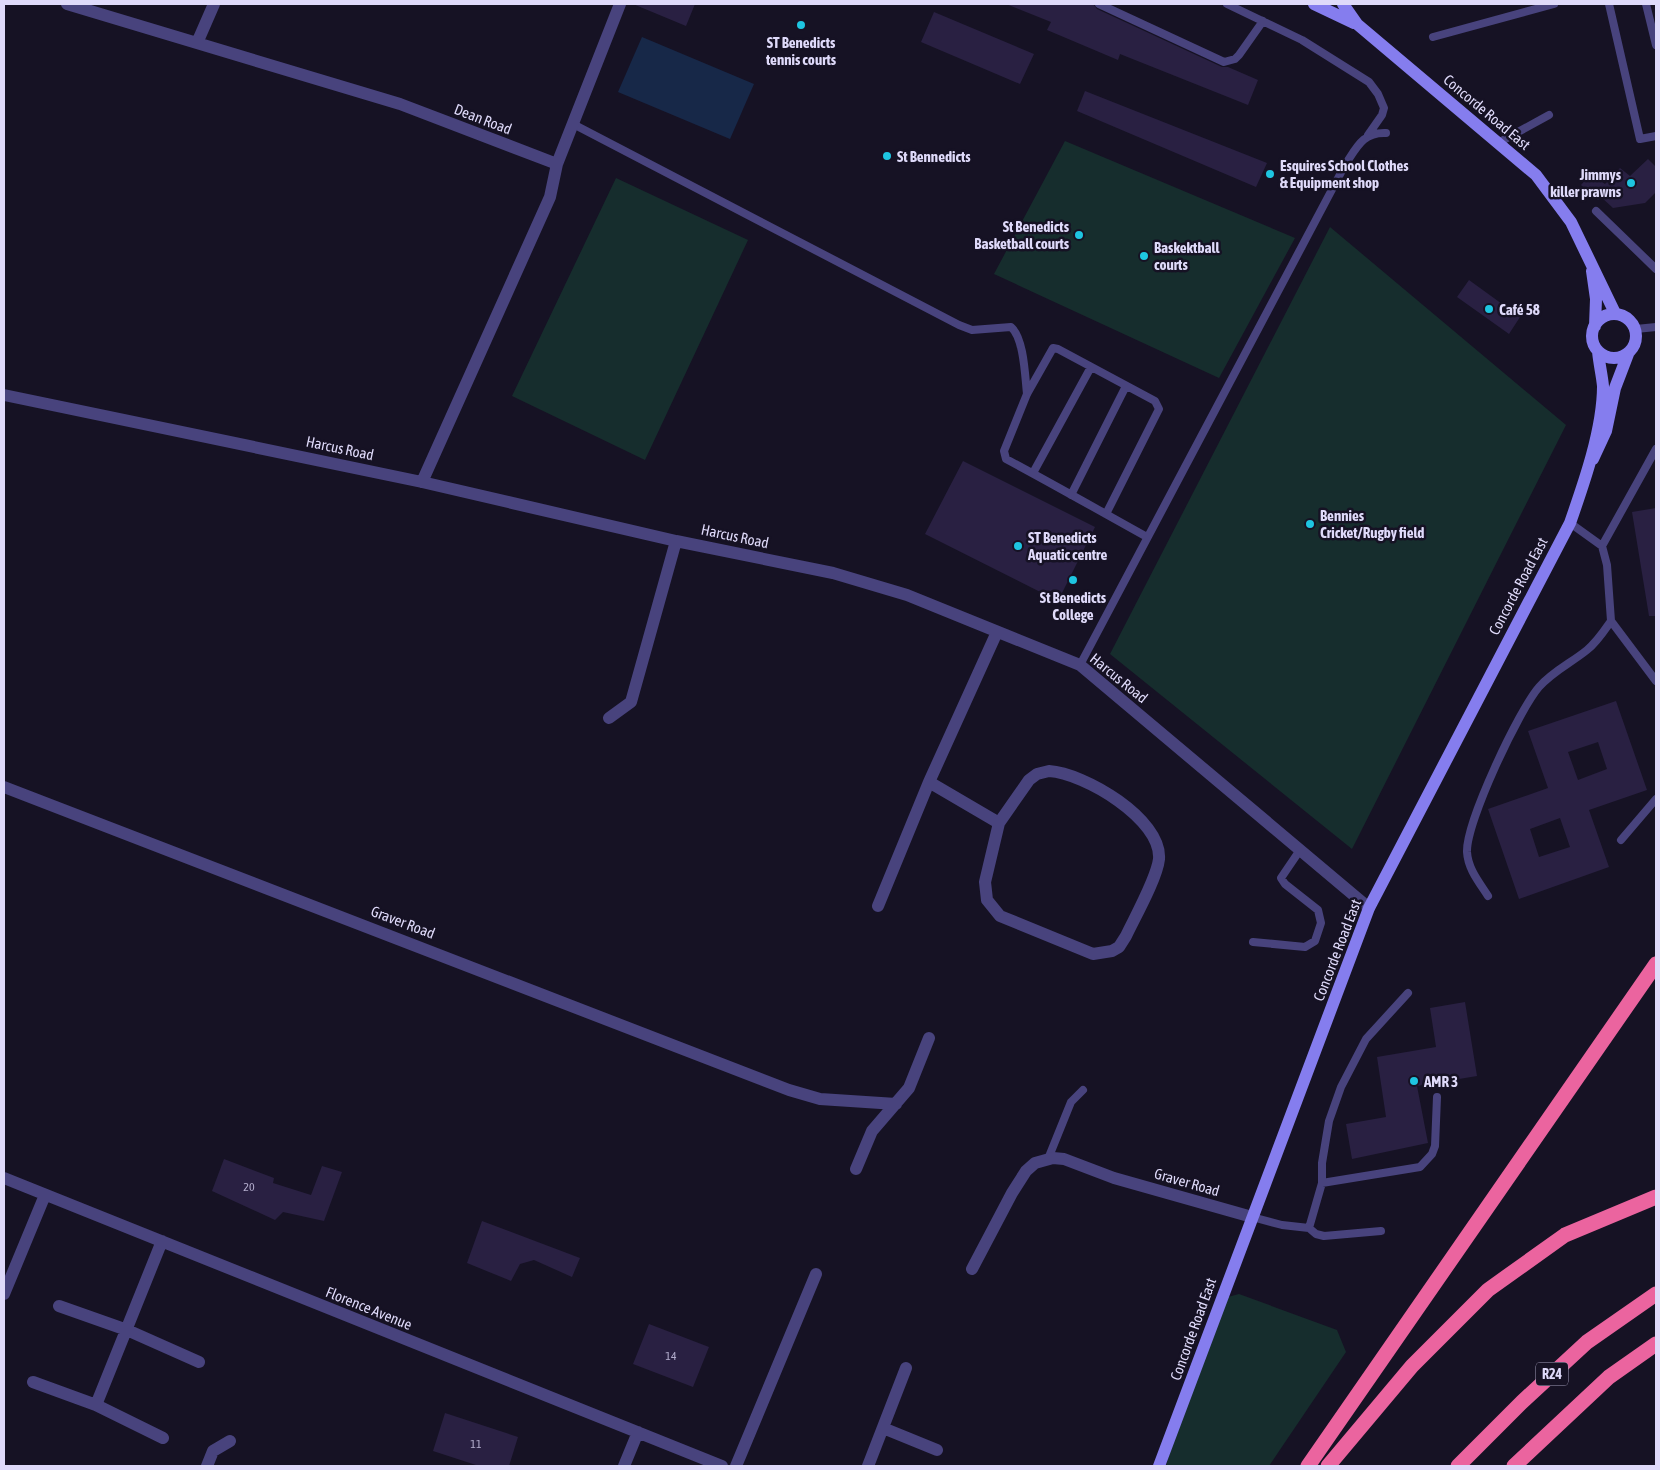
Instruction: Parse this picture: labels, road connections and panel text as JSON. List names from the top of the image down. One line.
{"streets":{"highway":["R24"],"main road":["Concorde Road East"],"street":["Dean Road","Harcus Road","Graver Road","Florence Avenue"]},"crossings":[["Concorde Road East","Harcus Road"],["Concorde Road East","Graver Road"]],"places":["ST Benedicts tennis courts","St Bennedicts","Esquires School Clothes & Equipment shop","Jimmys killer prawns","St Benedicts Basketball courts","Baskektball courts","Café 58","Bennies Cricket/Rugby field","ST Benedicts Aquatic centre","St Benedicts College","AMR 3"],"house_numbers":["20","14","11"]}
